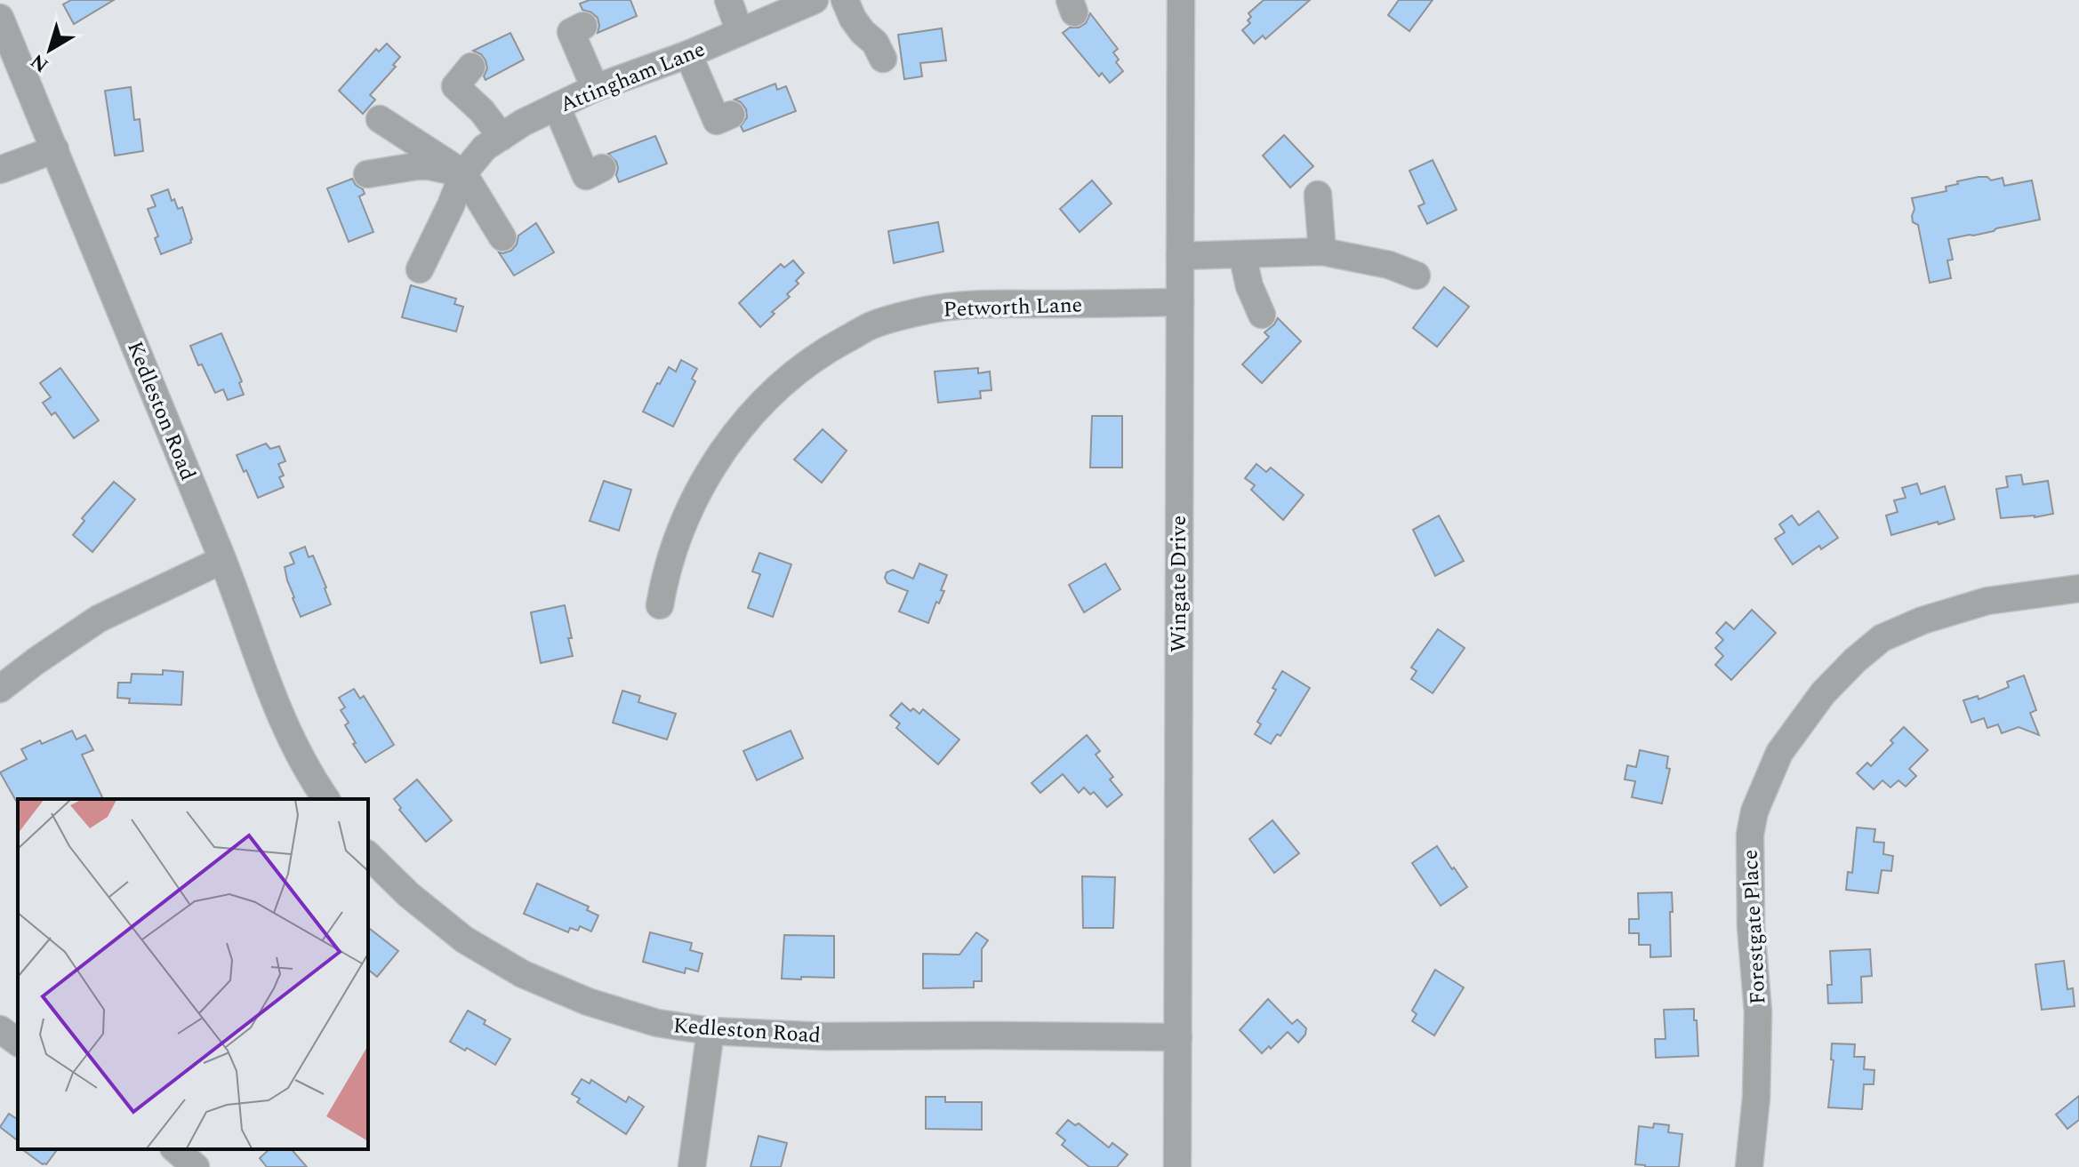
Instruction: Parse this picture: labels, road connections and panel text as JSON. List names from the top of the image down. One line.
{"streets":{"street":["Attingham Lane","Petworth Lane","Kedleston Road","Wingate Drive","Forestgate Place"]},"crossings":[["Petworth Lane","Wingate Drive"],["Kedleston Road","Wingate Drive"]],"north":"bottom left"}
